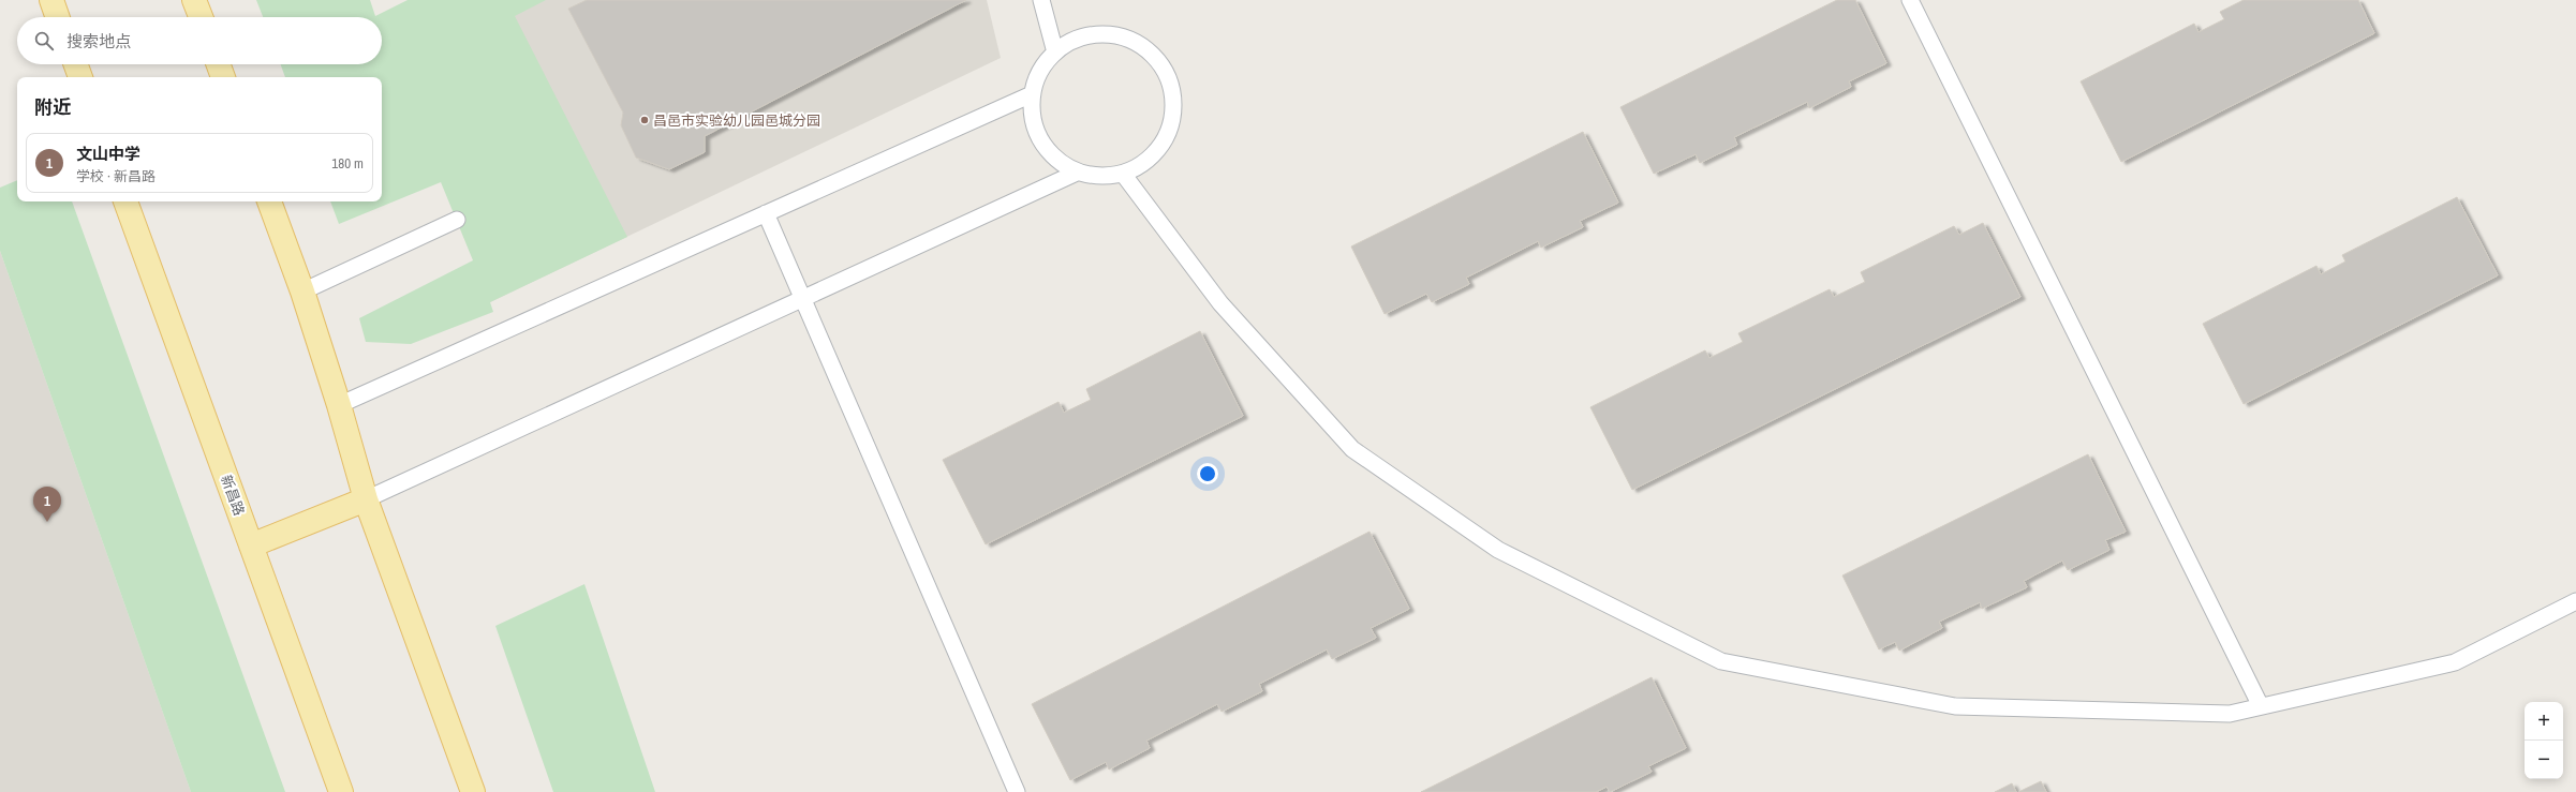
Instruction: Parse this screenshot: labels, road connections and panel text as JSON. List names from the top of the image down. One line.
{"streets":{"main road":["新昌路"]},"places":["昌邑市实验幼儿园邑城分园"],"page":{"search":"搜索地点","heading":"附近","list":[{"mark":"1","name":"文山中学","note":"学校 · 新昌路","value":"180 m"}],"pins":"1","map_buttons":["+","−"]}}
